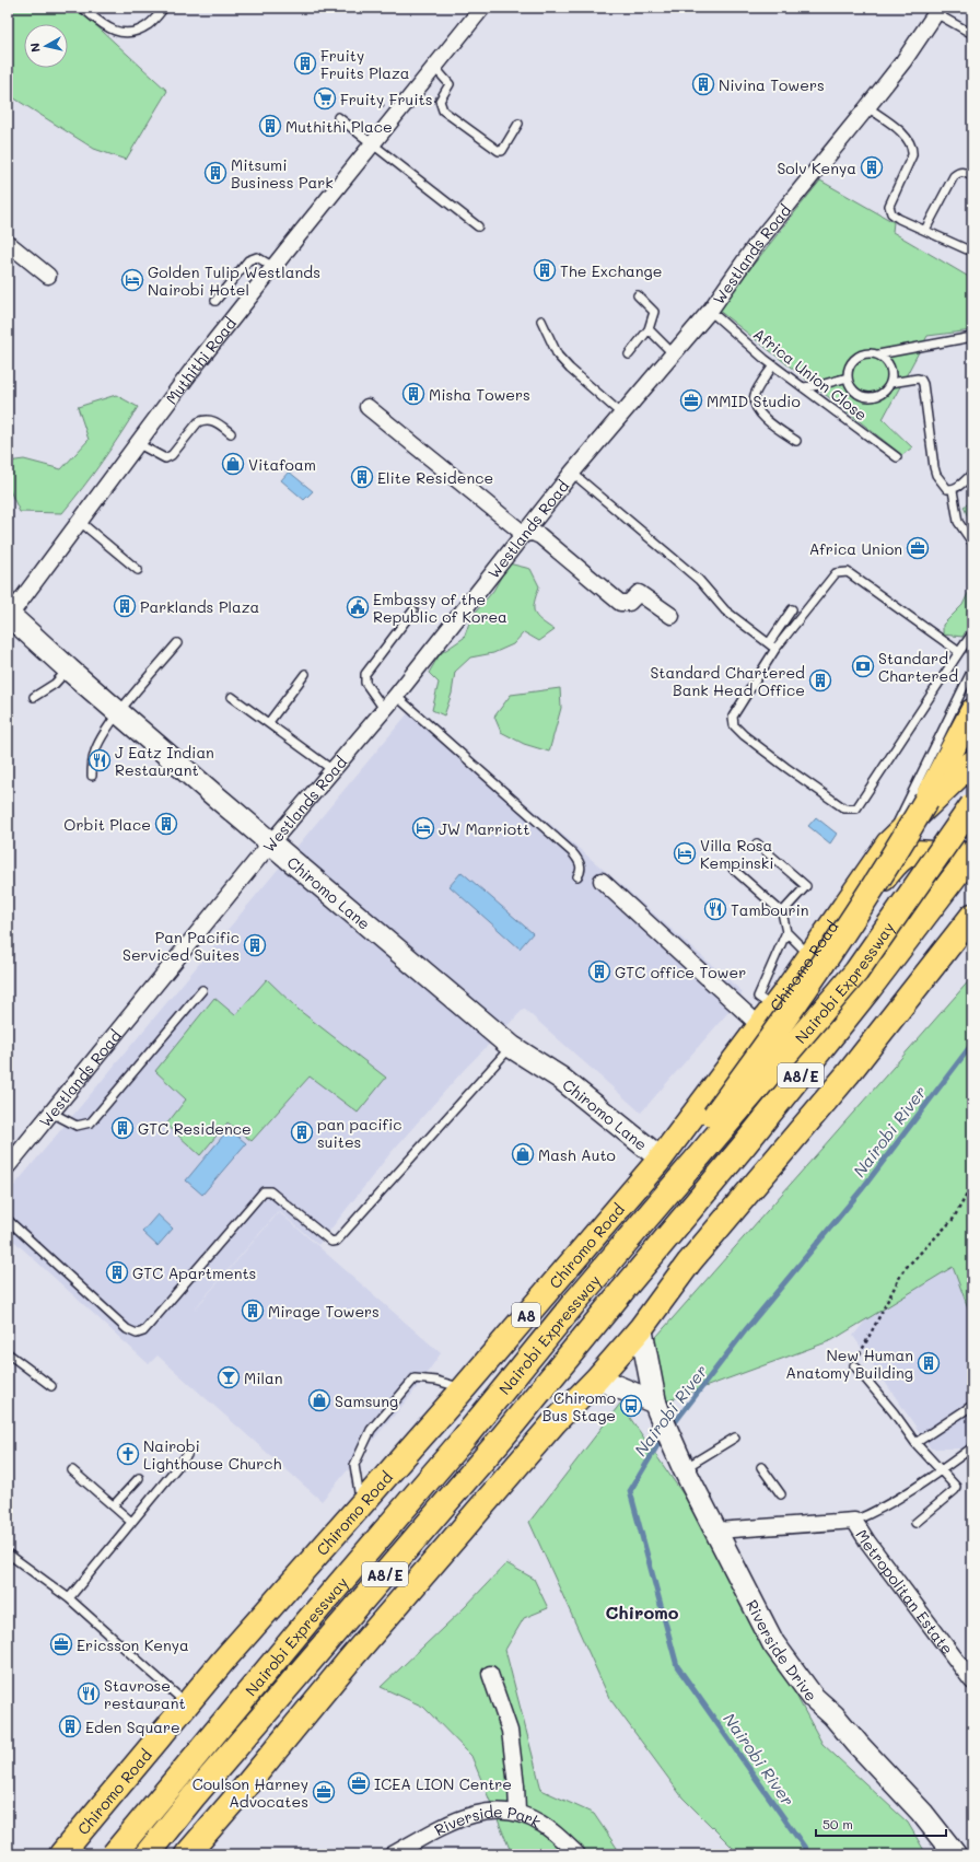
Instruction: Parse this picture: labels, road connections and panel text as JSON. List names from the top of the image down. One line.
{"streets":{"highway":["Chiromo Road","Nairobi Expressway","A8/E","A8"],"street":["Westlands Road","Muthithi Road","Chiromo Lane","Metropolitan Estate","Riverside Drive","Riverside Park"],"lane":["Africa Union Close"]},"crossings":[["Westlands Road","Africa Union Close"],["Westlands Road","Chiromo Lane"],["Muthithi Road","Chiromo Lane"],["Chiromo Lane","Chiromo Road"]],"districts":["Chiromo"],"water":["Nairobi River"],"places":{"building":["Fruity Fruits Plaza","Nivina Towers","Muthithi Place","Solv Kenya","Mitsumi Business Park","The Exchange","Misha Towers","Elite Residence","Parklands Plaza","Standard Chartered Bank Head Office","Orbit Place","Pan Pacific Serviced Suites","GTC office Tower","GTC Residence","pan pacific suites","GTC Apartments","Mirage Towers","New Human Anatomy Building","Eden Square"],"supermarket":["Fruity Fruits"],"hotel":["Golden Tulip Westlands Nairobi Hotel","JW Marriott","Villa Rosa Kempinski"],"office":["MMID Studio","Africa Union","Ericsson Kenya","ICEA LION Centre","Coulson Harney Advocates"],"shop":["Vitafoam","Mash Auto","Samsung"],"public building":["Embassy of the Republic of Korea"],"bank":["Standard Chartered"],"restaurant":["J Eatz Indian Restaurant","Tambourin","Stavrose restaurant"],"bar":["Milan"],"bus stop":["Chiromo Bus Stage"],"church":["Nairobi Lighthouse Church"]},"scale_bar":"50 m","north":"left"}
